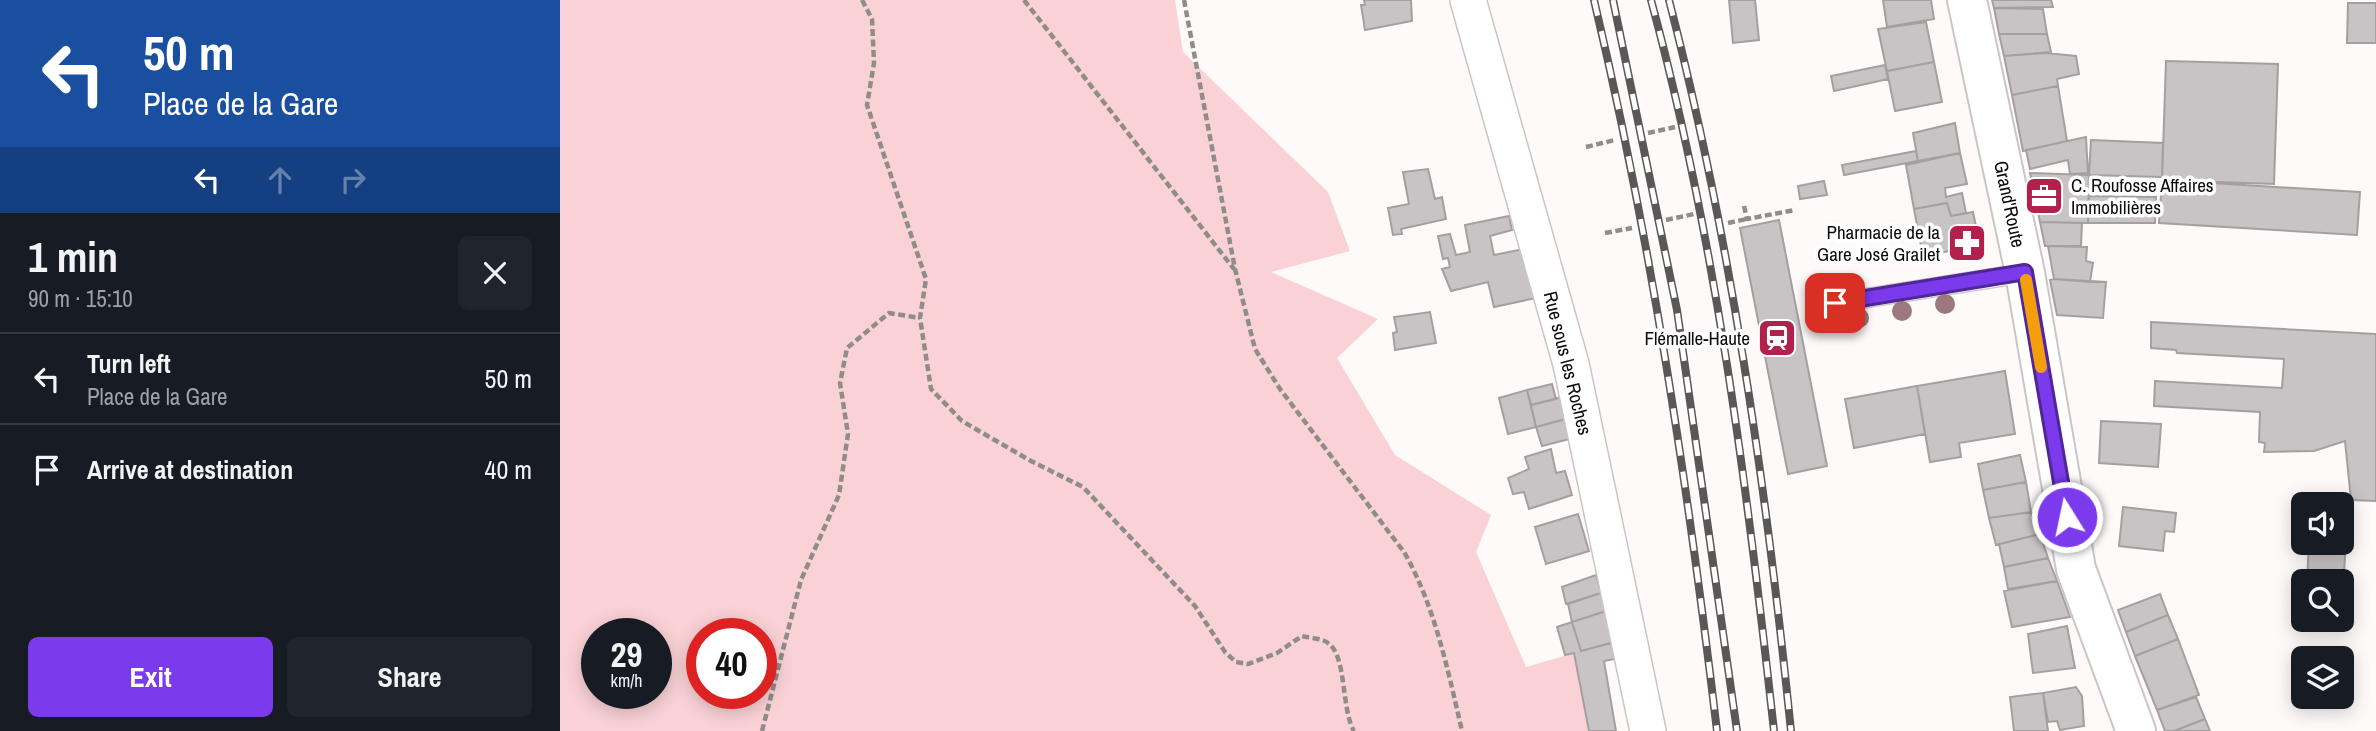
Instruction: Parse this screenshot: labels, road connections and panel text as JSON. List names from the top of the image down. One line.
{"streets":{"street":["Grand'Route","Rue sous les Roches"]},"places":{"office":["C. Roufosse Affaires Immobilières"],"pharmacy":["Pharmacie de la Gare José Grailet"],"station":["Flémalle-Haute"]},"page":{"turn":["50 m","Place de la Gare"],"heading":["1 min","90 m · 15:10"],"list":[{"name":"Turn left","note":"Place de la Gare","value":"50 m"},{"name":"Arrive at destination","value":"40 m"}],"speed":"29 km/h","limit":"40","buttons":["Exit","Share"]}}
